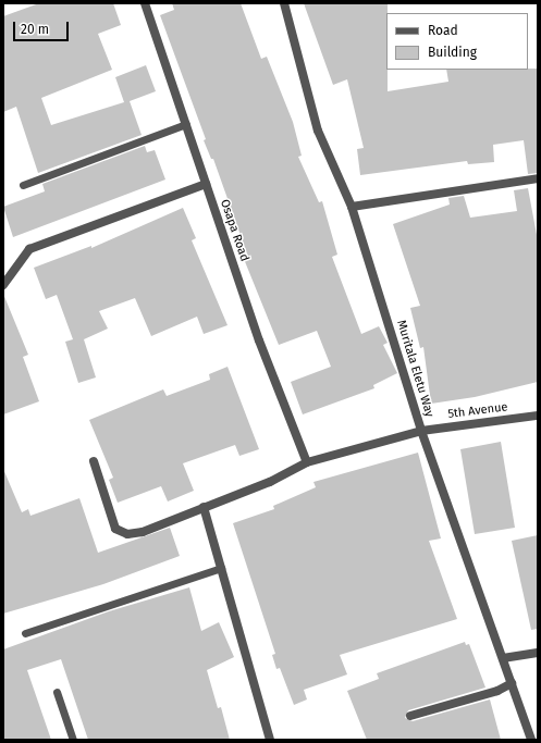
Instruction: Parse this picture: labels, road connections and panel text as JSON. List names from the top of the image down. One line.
{"streets":{"street":["Osapa Road","Muritala Eletu Way","5th Avenue"]},"crossings":[["Osapa Road","5th Avenue"],["Muritala Eletu Way","5th Avenue"]],"legend":["Road","Building"],"scale_bar":"20 m"}
